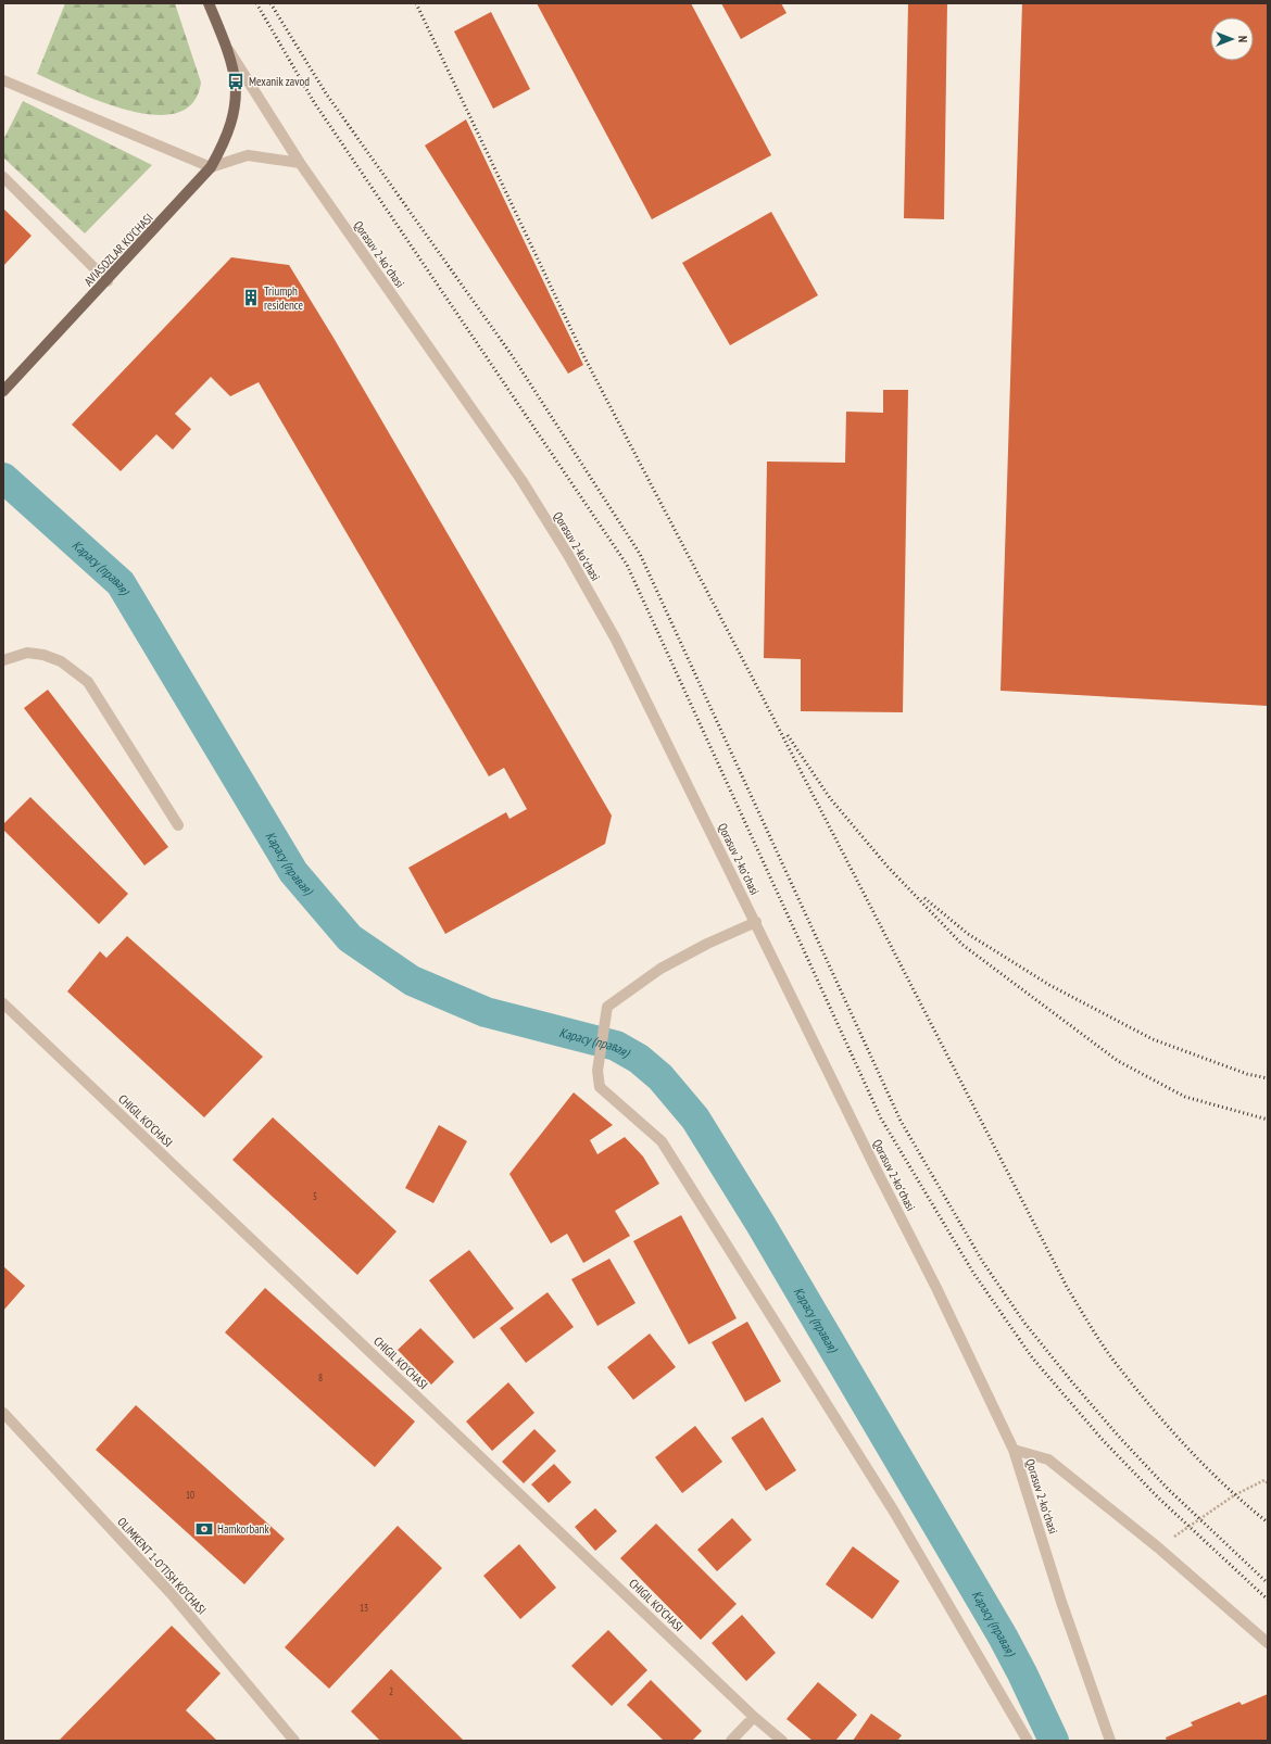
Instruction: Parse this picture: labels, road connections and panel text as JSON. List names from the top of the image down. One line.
{"streets":{"main road":["AVIASOZLAR KO'CHASI"],"street":["Qorasuv 2-koʻchasi","CHIGIL KO'CHASI","OLIMKENT 1-O'TISH KO'CHASI"]},"crossings":[["AVIASOZLAR KO'CHASI","Qorasuv 2-koʻchasi"]],"water":["Карасу (правая)"],"places":{"bus stop":["Mexanik zavod"],"building":["Triumph residence"],"bank":["Hamkorbank"]},"house_numbers":["5","8","10","13","2"],"north":"right"}
